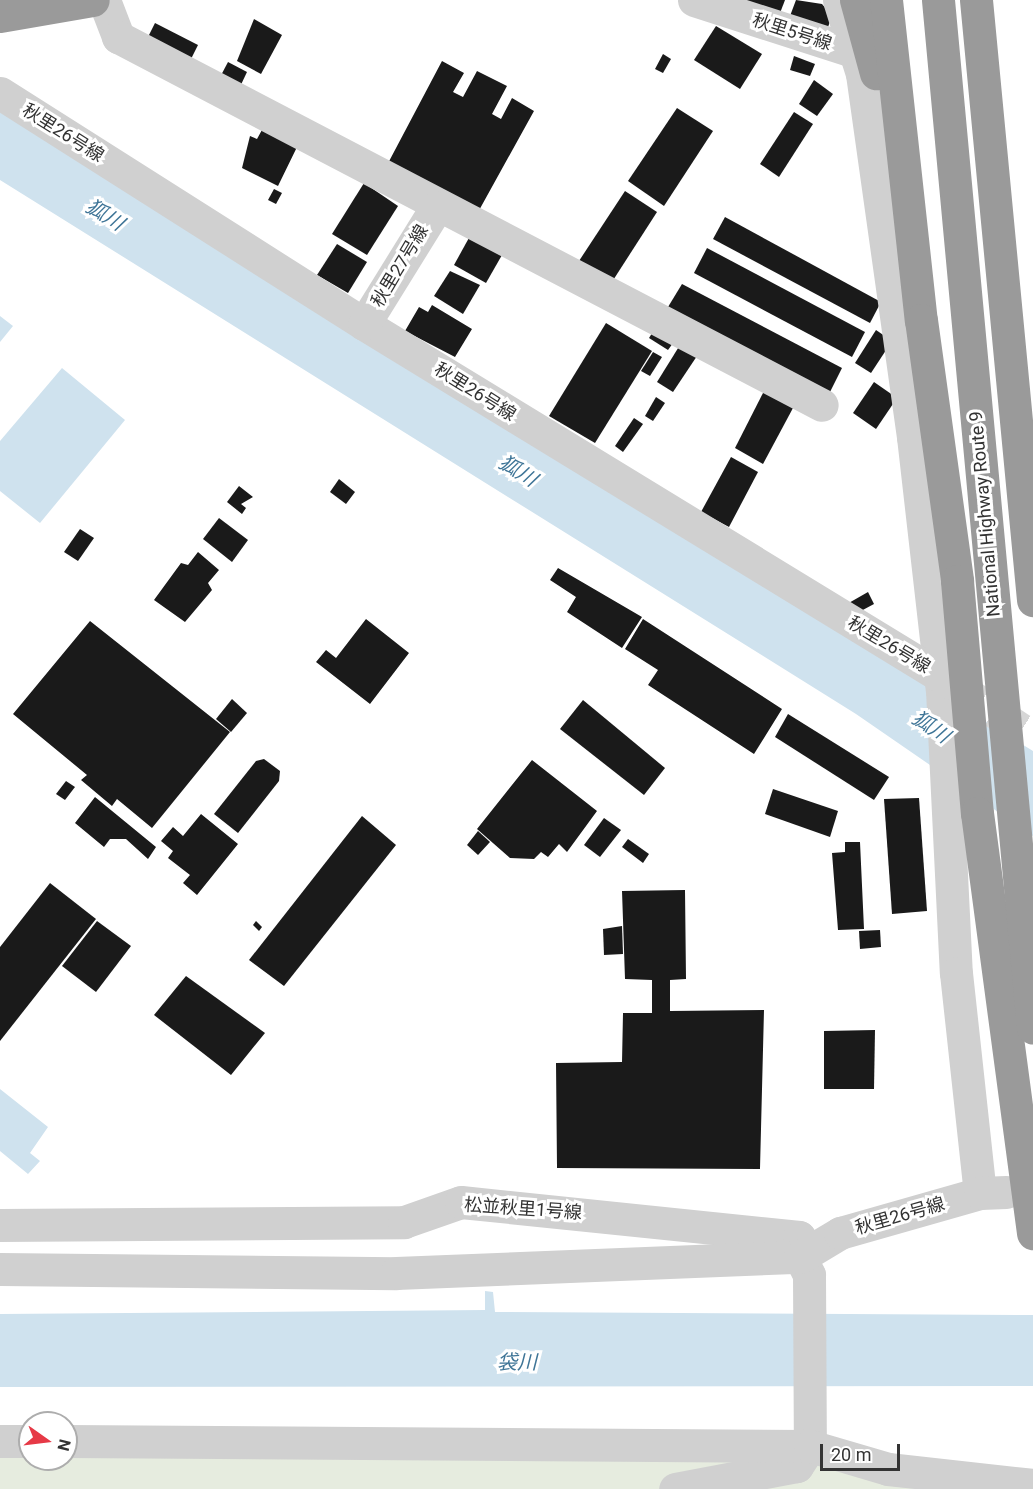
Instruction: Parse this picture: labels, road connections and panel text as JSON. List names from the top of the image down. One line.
{"streets":{"highway":["National Highway Route 9"],"street":["秋里5号線","秋里26号線","秋里27号線","松並秋里1号線"]},"crossings":[["秋里26号線","秋里27号線"],["秋里26号線","松並秋里1号線"]],"water":["狐川","袋川"],"scale_bar":"20 m","north":"right"}
